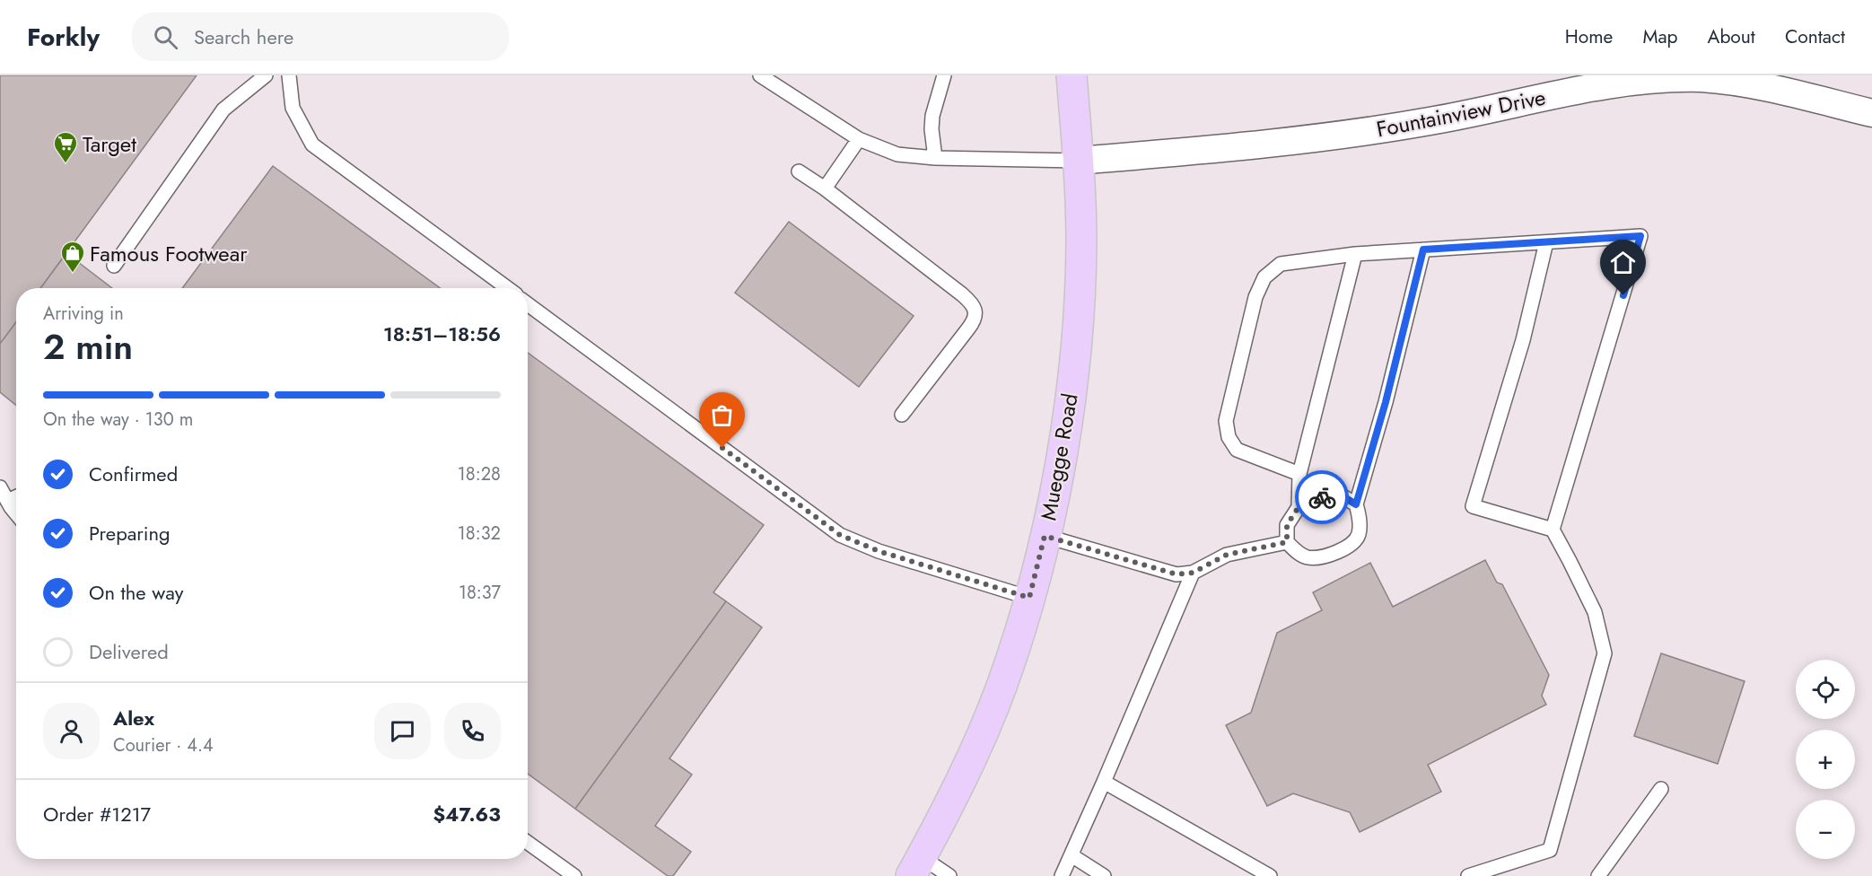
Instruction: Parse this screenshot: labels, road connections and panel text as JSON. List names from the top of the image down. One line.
{"streets":{"main road":["Muegge Road"],"street":["Fountainview Drive"]},"crossings":[["Fountainview Drive","Muegge Road"]],"places":{"supermarket":["Target"],"shop":["Famous Footwear"]},"page":{"header":"Forkly","search":"Search here","nav":["Home","Map","About","Contact"],"heading":["2 min","Arriving in","18:51–18:56"],"panel":["Alex","Courier · 4.4","Order #1217","$47.63"],"bar":"On the way · 130 m","list":[["Confirmed","18:28"],["Preparing","18:32"],["On the way","18:37"],"Delivered"],"map_buttons":["+","−"]}}
